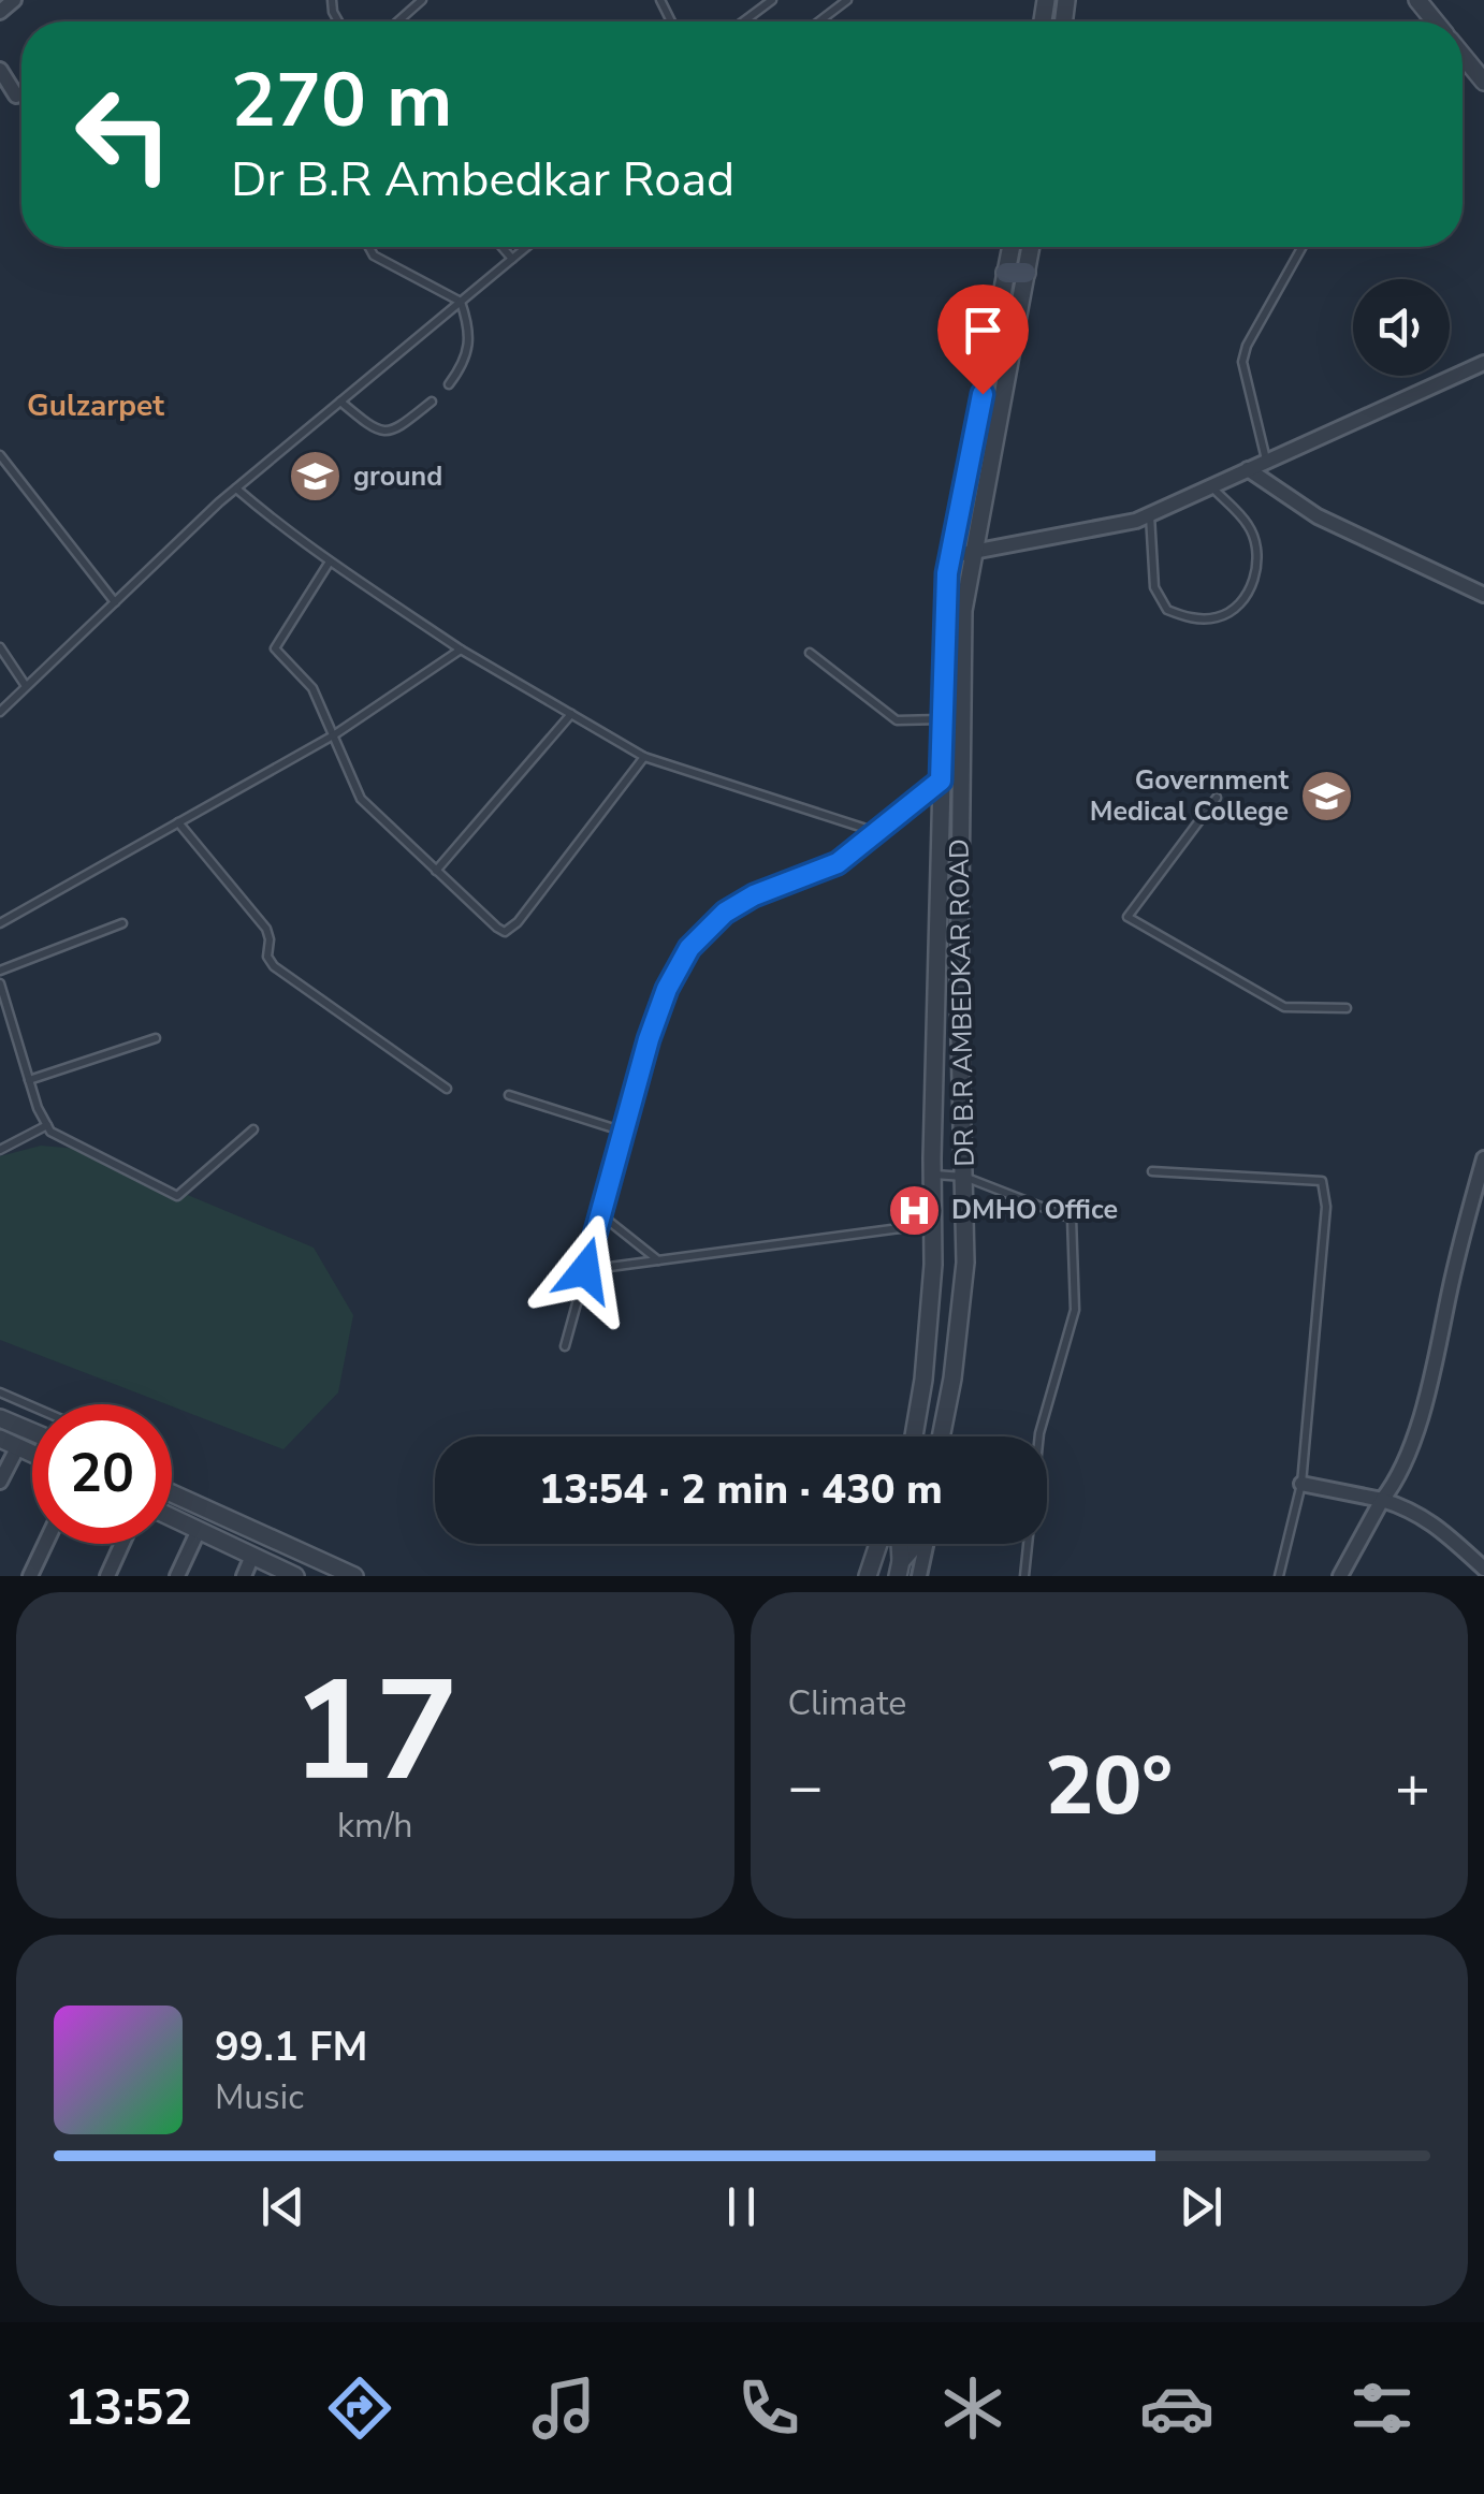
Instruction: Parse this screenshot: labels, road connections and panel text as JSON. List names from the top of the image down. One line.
{"streets":{"street":["DR B.R AMBEDKAR ROAD"]},"districts":["Gulzarpet"],"places":{"school or university":["ground","Government Medical College"],"hospital":["DMHO Office"]},"page":{"turn":["270 m","Dr B.R Ambedkar Road"],"limit":"20","trip":"13:54 · 2 min · 430 m","tile":[["17","km/h"],"Climate"],"heat":["−","20°","+"],"song":["99.1 FM","Music"],"tabs":"13:52"}}
